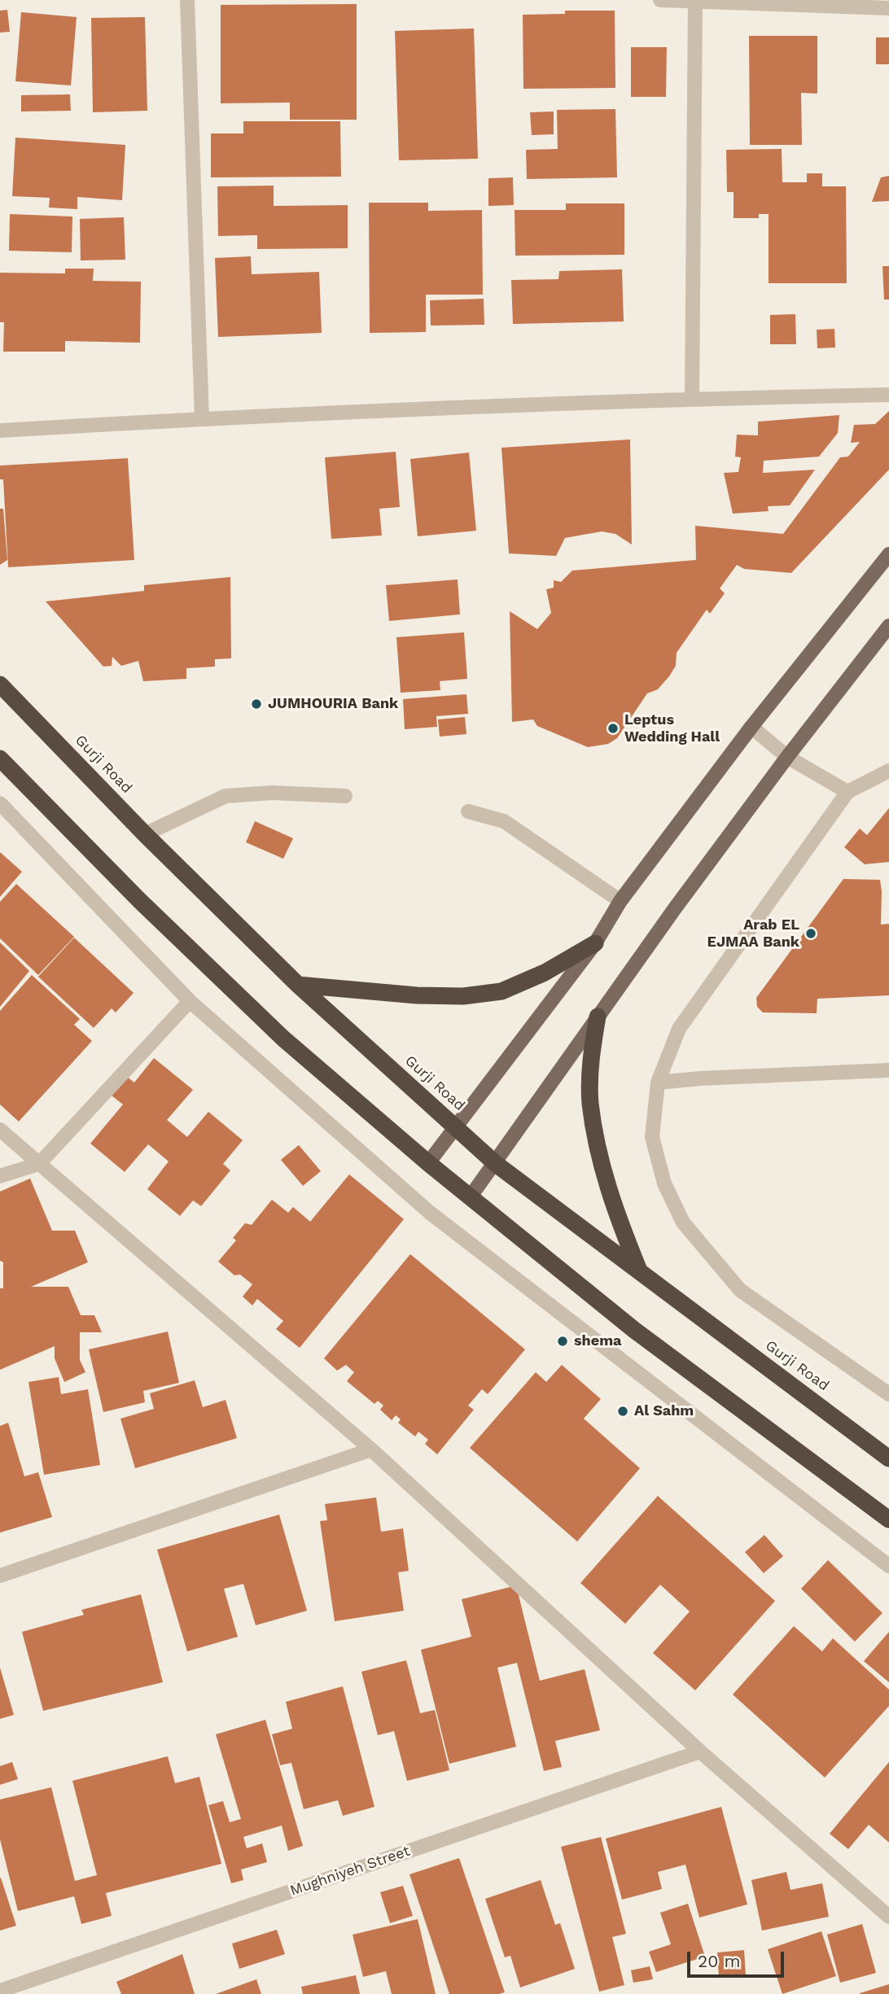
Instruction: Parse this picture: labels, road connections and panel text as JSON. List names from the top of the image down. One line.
{"streets":{"highway":["Gurji Road"],"street":["Mughniyeh Street"]},"places":["JUMHOURIA Bank","Leptus Wedding Hall","Arab EL EJMAA Bank","shema","Al Sahm"],"scale_bar":"20 m"}
